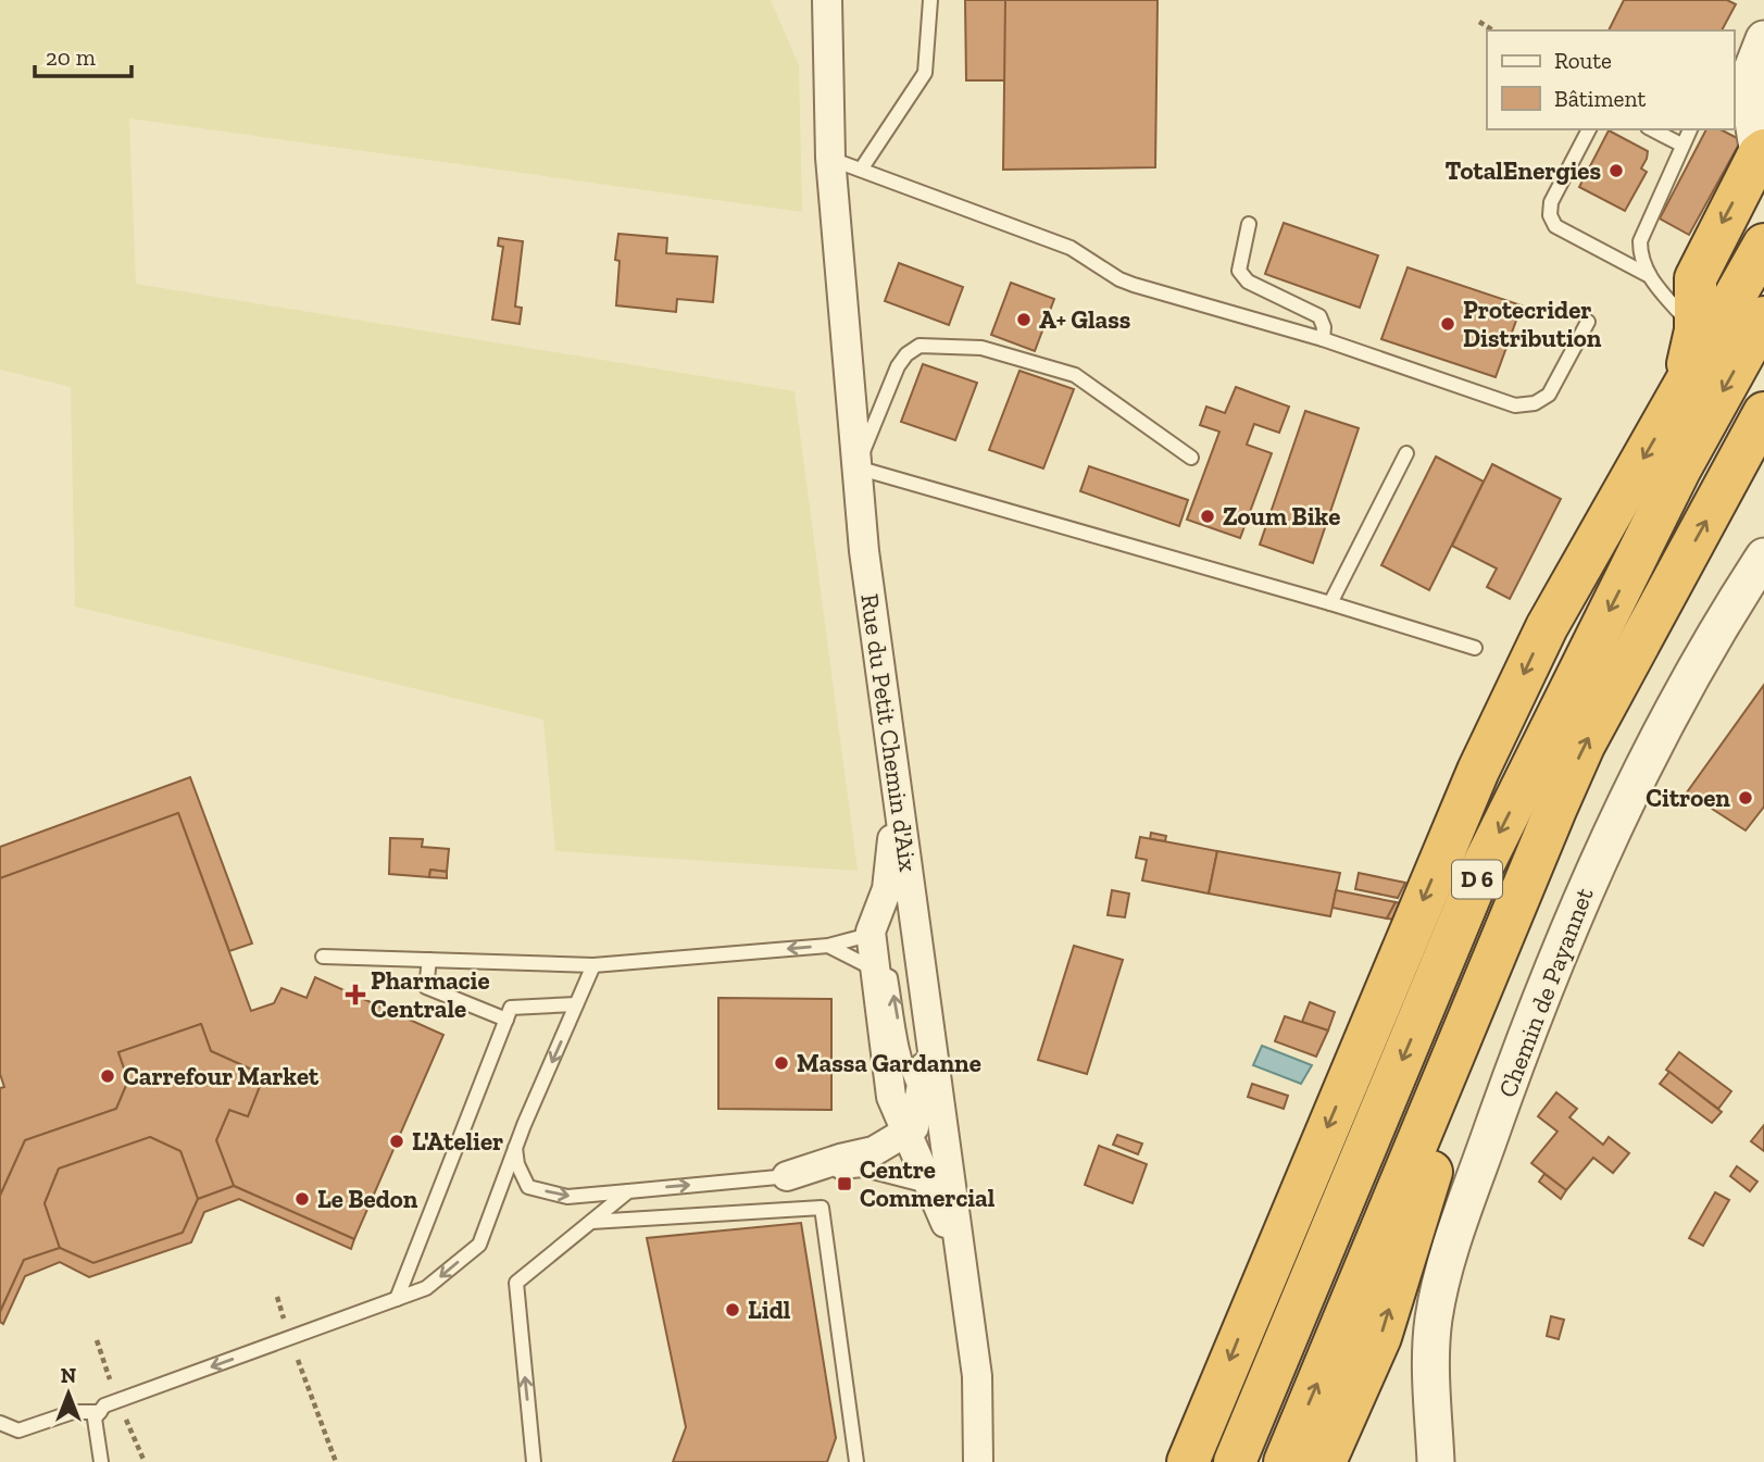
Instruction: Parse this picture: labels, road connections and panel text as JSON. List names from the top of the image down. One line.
{"streets":{"highway":["D 6"],"street":["Rue du Petit Chemin d'Aix","Chemin de Payannet"]},"places":{"other":["TotalEnergies","A+ Glass","Protecrider Distribution","Zoum Bike","Citroen","Massa Gardanne","Carrefour Market","L'Atelier","Le Bedon","Lidl"],"health":["Pharmacie Centrale"],"transit":["Centre Commercial"]},"legend":["Route","Bâtiment"],"scale_bar":"20 m","north":"top"}
